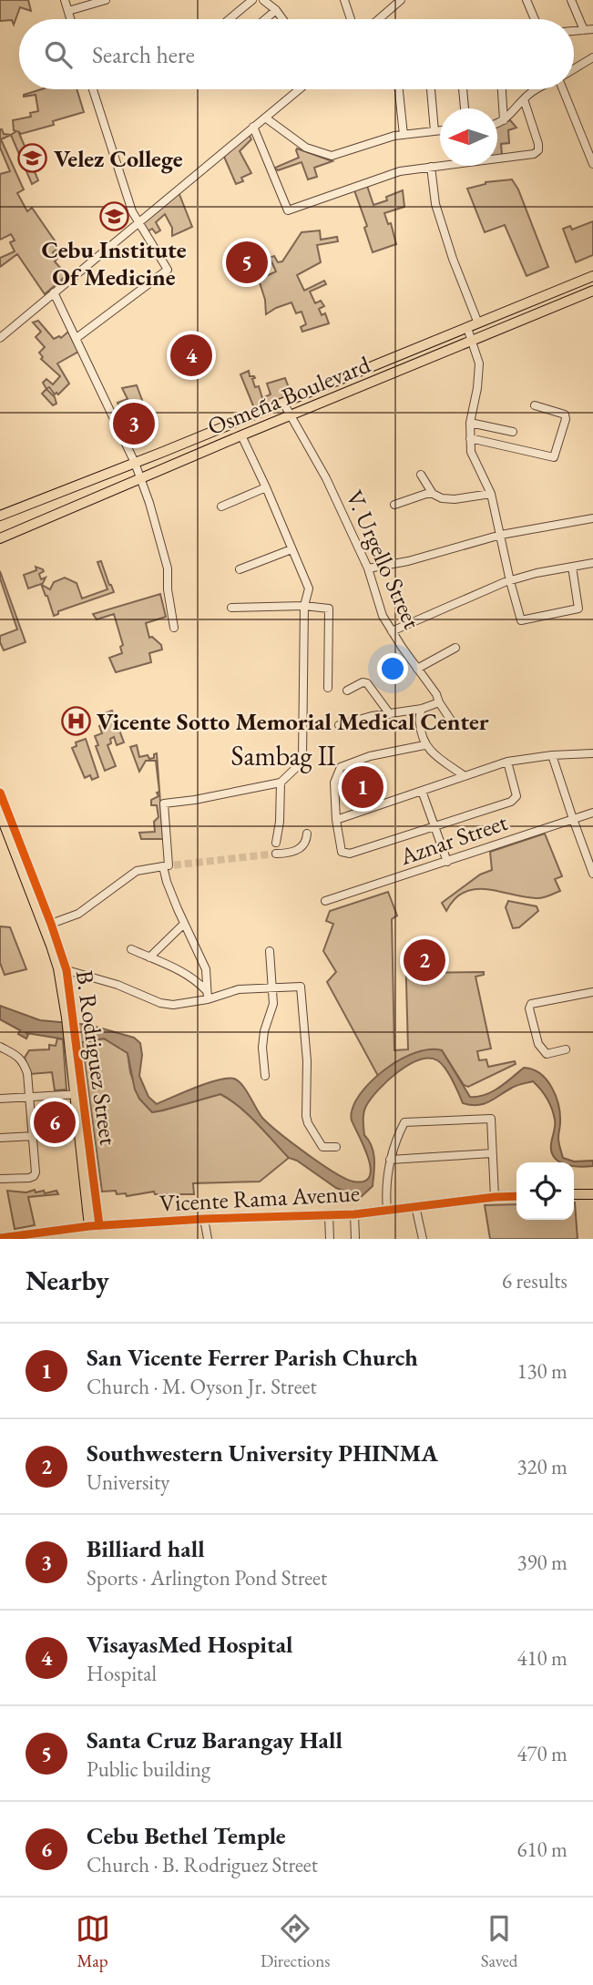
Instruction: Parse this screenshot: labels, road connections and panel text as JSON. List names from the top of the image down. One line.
{"streets":{"main road":["Osmeña Boulevard","B. Rodriguez Street","Vicente Rama Avenue"],"street":["V. Urgello Street","Aznar Street"]},"crossings":[["Osmeña Boulevard","V. Urgello Street"],["B. Rodriguez Street","Vicente Rama Avenue"]],"districts":["Sambag Ⅱ"],"places":{"school or university":["Velez College","Cebu Institute Of Medicine"],"hospital":["Vicente Sotto Memorial Medical Center"]},"north":"left","page":{"search":"Search here","pins":["5","4","3","1","2","6"],"heading":["Nearby","6 results"],"list":[{"mark":"1","name":"San Vicente Ferrer Parish Church","note":"Church · M. Oyson Jr. Street","value":"130 m"},{"mark":"2","name":"Southwestern University PHINMA","note":"University","value":"320 m"},{"mark":"3","name":"Billiard hall","note":"Sports · Arlington Pond Street","value":"390 m"},{"mark":"4","name":"VisayasMed Hospital","note":"Hospital","value":"410 m"},{"mark":"5","name":"Santa Cruz Barangay Hall","note":"Public building","value":"470 m"},{"mark":"6","name":"Cebu Bethel Temple","note":"Church · B. Rodriguez Street","value":"610 m"}],"nav":["Map","Directions","Saved"]}}
